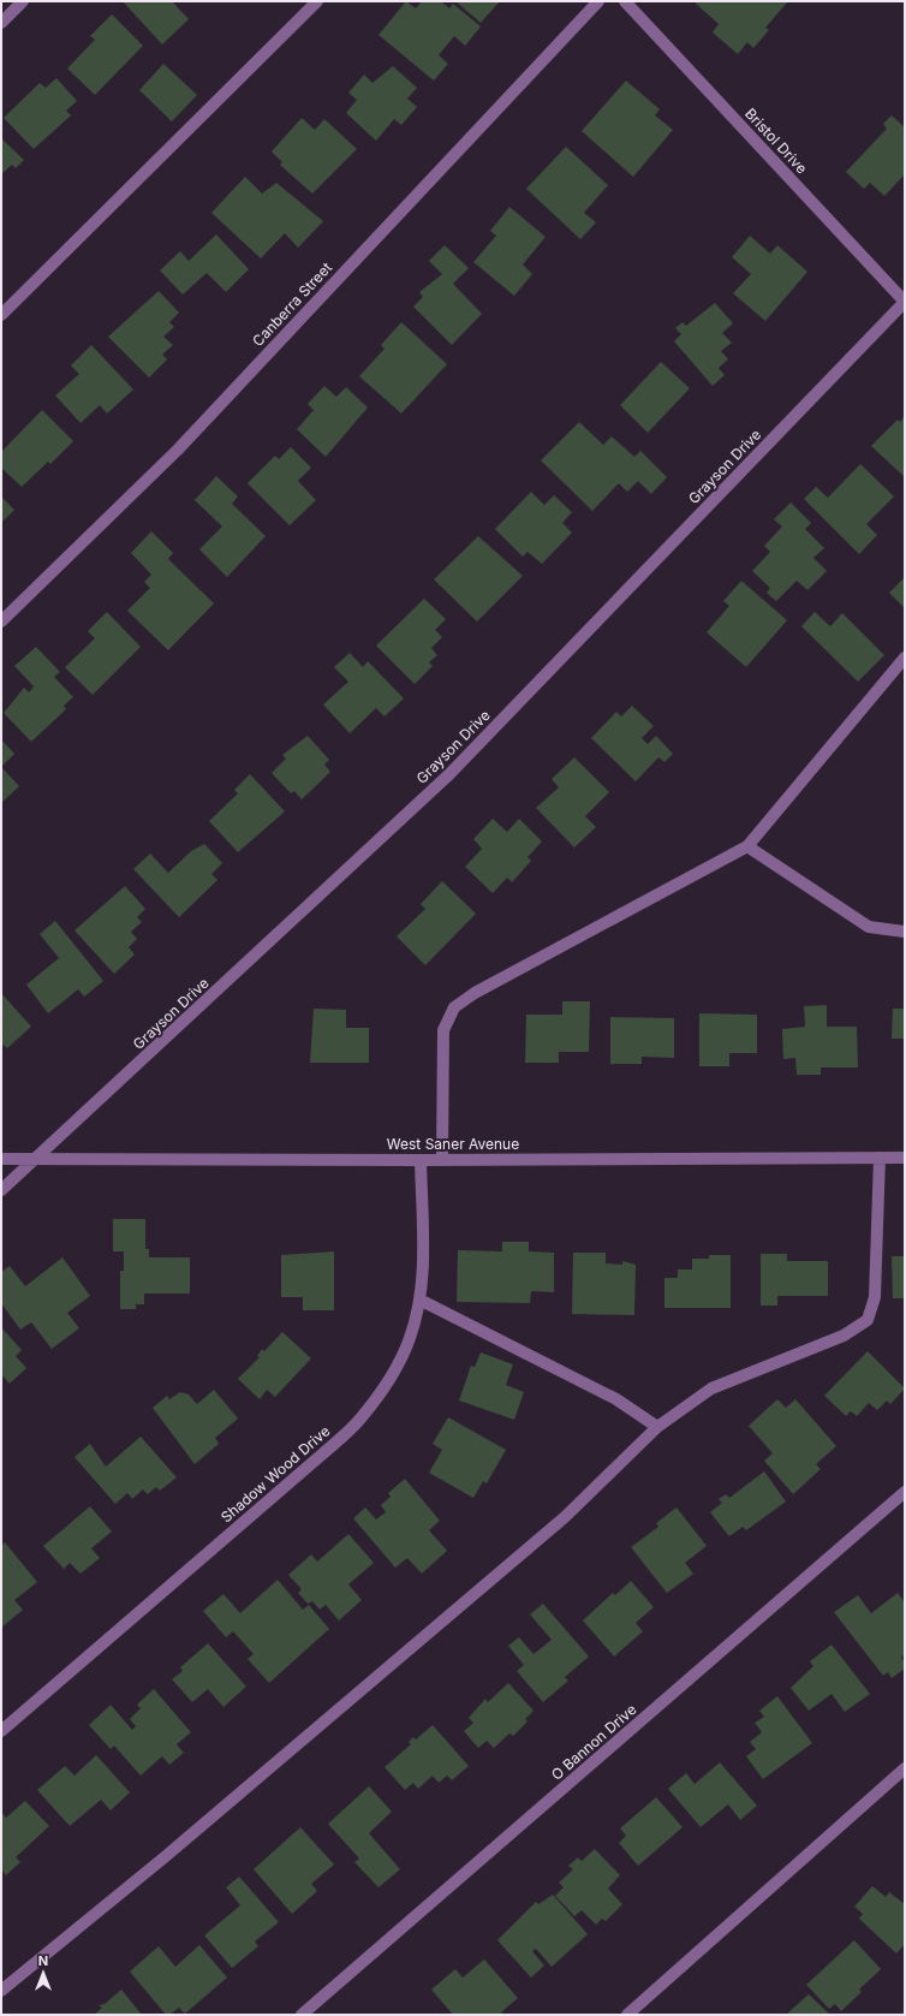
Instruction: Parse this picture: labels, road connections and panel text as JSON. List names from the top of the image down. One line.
{"streets":{"street":["Bristol Drive","Canberra Street","Grayson Drive","West Saner Avenue","Shadow Wood Drive","O Bannon Drive"]},"crossings":[["Bristol Drive","Grayson Drive"],["Grayson Drive","West Saner Avenue"],["West Saner Avenue","Shadow Wood Drive"]],"north":"top"}
